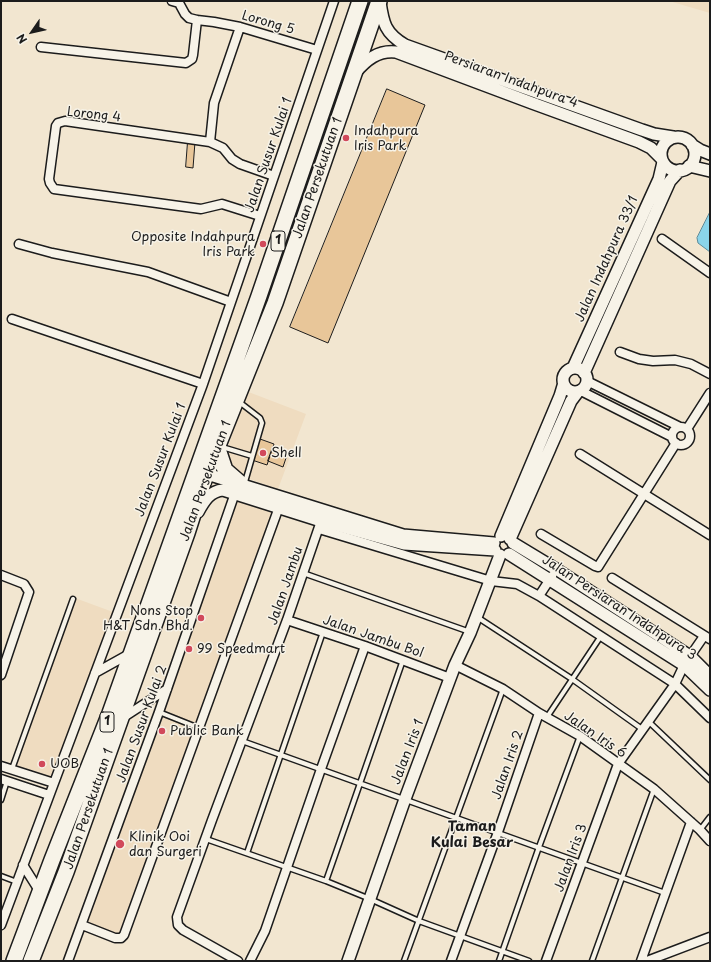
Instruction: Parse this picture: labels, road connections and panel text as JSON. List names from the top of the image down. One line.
{"streets":{"highway":["Jalan Persekutuan 1","1"],"street":["Lorong 5","Persiaran Indahpura 4","Lorong 4","Jalan Susur Kulai 1","Jalan Indahpura 33/1","Jalan Jambu","Jalan Persiaran Indahpura 3","Jalan Jambu Bol","Jalan Susur Kulai 2","Jalan Iris 6","Jalan Iris 1","Jalan Iris 2","Jalan Iris 3"]},"crossings":[["Lorong 5","Jalan Susur Kulai 1"],["Persiaran Indahpura 4","Jalan Persekutuan 1"],["Persiaran Indahpura 4","Jalan Indahpura 33/1"],["Lorong 4","Jalan Susur Kulai 1"],["Jalan Jambu","Jalan Jambu Bol"],["Jalan Persiaran Indahpura 3","Jalan Iris 1"],["Jalan Persiaran Indahpura 3","Jalan Iris 3"],["Jalan Jambu Bol","Jalan Iris 1"],["Jalan Iris 6","Jalan Iris 1"],["Jalan Iris 6","Jalan Iris 2"],["Jalan Iris 6","Jalan Iris 3"]],"districts":["Taman Kulai Besar"],"places":["Indahpura Iris Park","Opposite Indahpura Iris Park","Shell","Nons Stop H&T Sdn. Bhd.","99 Speedmart","Public Bank","UOB","Klinik Ooi dan Surgeri"],"north":"bottom left"}
